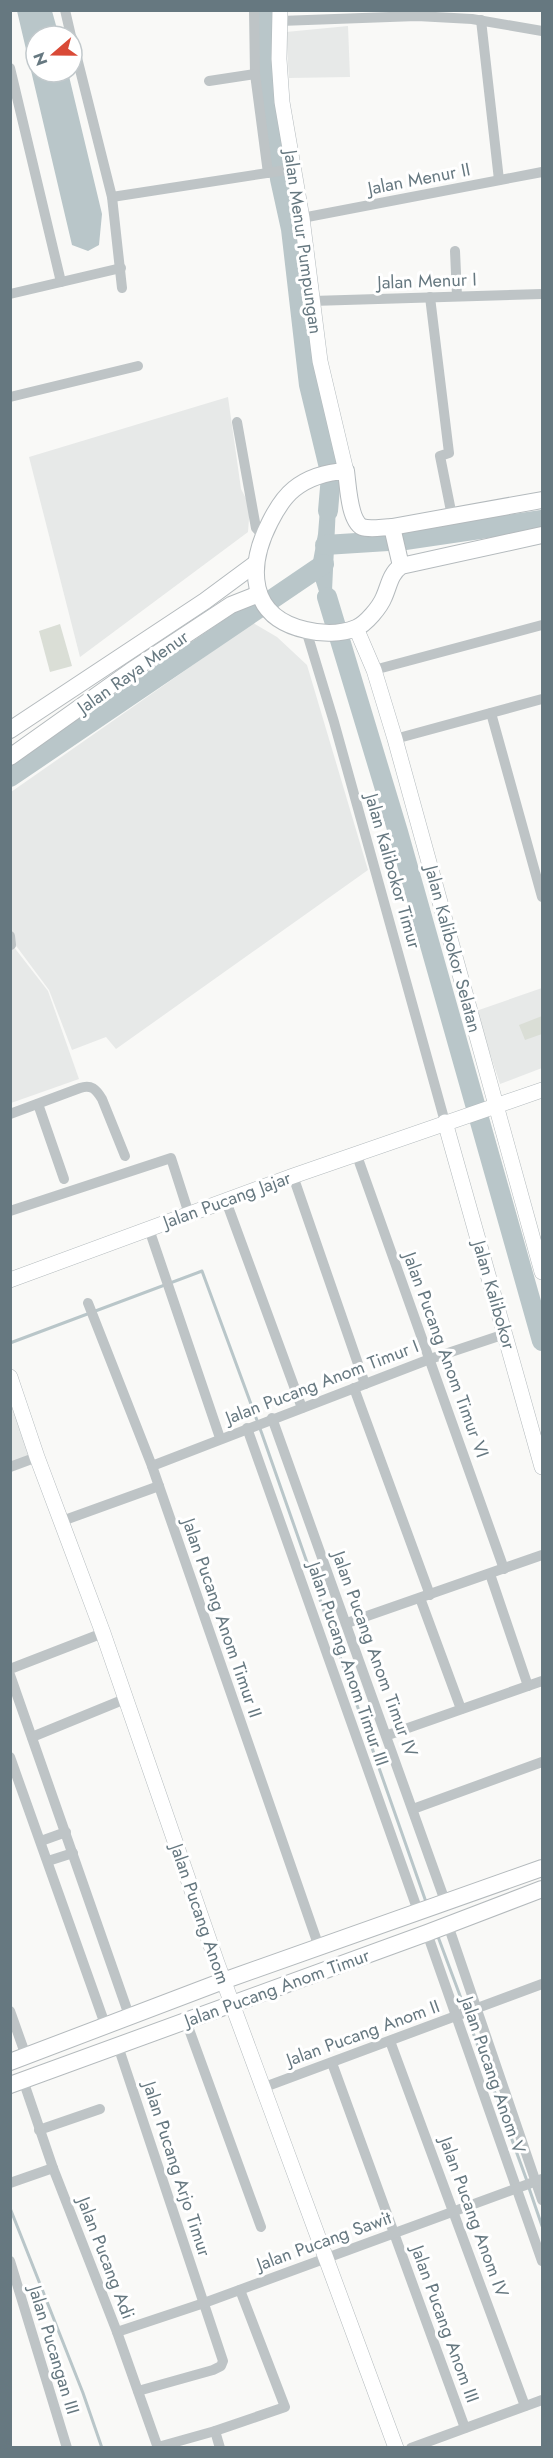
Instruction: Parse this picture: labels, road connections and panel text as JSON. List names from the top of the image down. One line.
{"streets":{"main road":["Jalan Raya Menur","Jalan Pucang Anom Timur"],"street":["Jalan Menur II","Jalan Menur Pumpungan","Jalan Menur I","Jalan Kalibokor Timur","Jalan Kalibokor Selatan","Jalan Pucang Jajar","Jalan Kalibokor","Jalan Pucang Anom Timur VI","Jalan Pucang Anom Timur I","Jalan Pucang Anom Timur II","Jalan Pucang Anom Timur IV","Jalan Pucang Anom Timur III","Jalan Pucang Anom","Jalan Pucang Anom II","Jalan Pucang Anom V","Jalan Pucang Arjo Timur","Jalan Pucang Anom IV","Jalan Pucang Sawit","Jalan Pucang Adi","Jalan Pucang Anom III","Jalan Pucangan III"]},"crossings":[["Jalan Menur II","Jalan Menur Pumpungan"],["Jalan Menur Pumpungan","Jalan Menur I"],["Jalan Menur Pumpungan","Jalan Raya Menur"],["Jalan Menur Pumpungan","Jalan Kalibokor Timur"],["Jalan Menur Pumpungan","Jalan Kalibokor Selatan"],["Jalan Raya Menur","Jalan Kalibokor Timur"],["Jalan Raya Menur","Jalan Kalibokor Selatan"],["Jalan Kalibokor Timur","Jalan Kalibokor Selatan"],["Jalan Kalibokor Timur","Jalan Pucang Jajar"],["Jalan Kalibokor Timur","Jalan Kalibokor"],["Jalan Kalibokor Selatan","Jalan Pucang Jajar"],["Jalan Pucang Jajar","Jalan Kalibokor"],["Jalan Pucang Jajar","Jalan Pucang Anom Timur VI"],["Jalan Kalibokor","Jalan Pucang Anom Timur I"],["Jalan Pucang Anom Timur VI","Jalan Pucang Anom Timur I"],["Jalan Pucang Anom Timur I","Jalan Pucang Anom Timur II"],["Jalan Pucang Anom Timur I","Jalan Pucang Anom Timur IV"],["Jalan Pucang Anom Timur I","Jalan Pucang Anom Timur III"],["Jalan Pucang Anom Timur II","Jalan Pucang Anom Timur"],["Jalan Pucang Anom Timur IV","Jalan Pucang Anom Timur III"],["Jalan Pucang Anom Timur IV","Jalan Pucang Anom Timur"],["Jalan Pucang Anom Timur III","Jalan Pucang Anom Timur"],["Jalan Pucang Anom","Jalan Pucang Anom Timur"],["Jalan Pucang Anom","Jalan Pucang Anom II"],["Jalan Pucang Anom","Jalan Pucang Sawit"],["Jalan Pucang Anom Timur","Jalan Pucang Anom V"],["Jalan Pucang Anom Timur","Jalan Pucang Arjo Timur"],["Jalan Pucang Anom Timur","Jalan Pucang Adi"],["Jalan Pucang Anom II","Jalan Pucang Anom V"],["Jalan Pucang Anom II","Jalan Pucang Anom IV"],["Jalan Pucang Anom II","Jalan Pucang Anom III"],["Jalan Pucang Anom V","Jalan Pucang Sawit"],["Jalan Pucang Arjo Timur","Jalan Pucang Sawit"],["Jalan Pucang Arjo Timur","Jalan Pucang Adi"],["Jalan Pucang Anom IV","Jalan Pucang Sawit"],["Jalan Pucang Sawit","Jalan Pucang Adi"],["Jalan Pucang Sawit","Jalan Pucang Anom III"]],"north":"left"}
